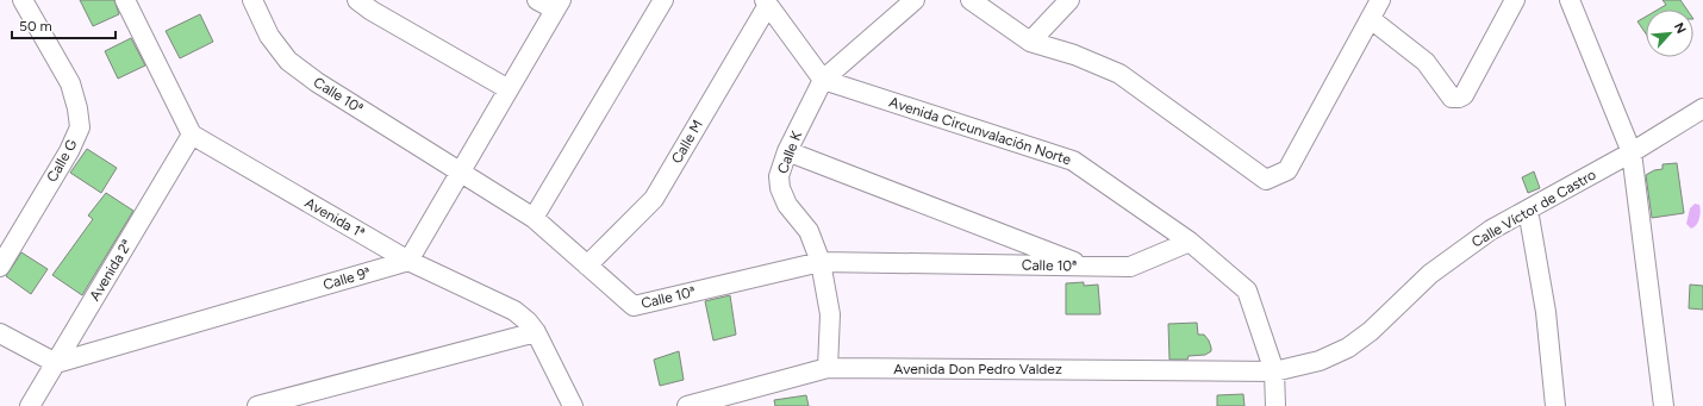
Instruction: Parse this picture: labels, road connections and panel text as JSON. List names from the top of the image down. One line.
{"streets":{"street":["Calle 10ª","Avenida Circunvalación Norte","Calle M","Calle K","Calle G","Calle Víctor de Castro","Avenida 1ª","Avenida 2ª","Calle 9ª","Avenida Don Pedro Valdez"]},"crossings":[["Calle 10ª","Avenida Circunvalación Norte"],["Calle 10ª","Calle M"],["Calle 10ª","Calle K"],["Avenida Circunvalación Norte","Calle K"],["Avenida Circunvalación Norte","Calle Víctor de Castro"],["Avenida Circunvalación Norte","Avenida Don Pedro Valdez"],["Calle K","Avenida Don Pedro Valdez"],["Calle Víctor de Castro","Avenida Don Pedro Valdez"],["Avenida 1ª","Avenida 2ª"],["Avenida 1ª","Calle 9ª"],["Avenida 2ª","Calle 9ª"]],"scale_bar":"50 m","north":"top right"}
